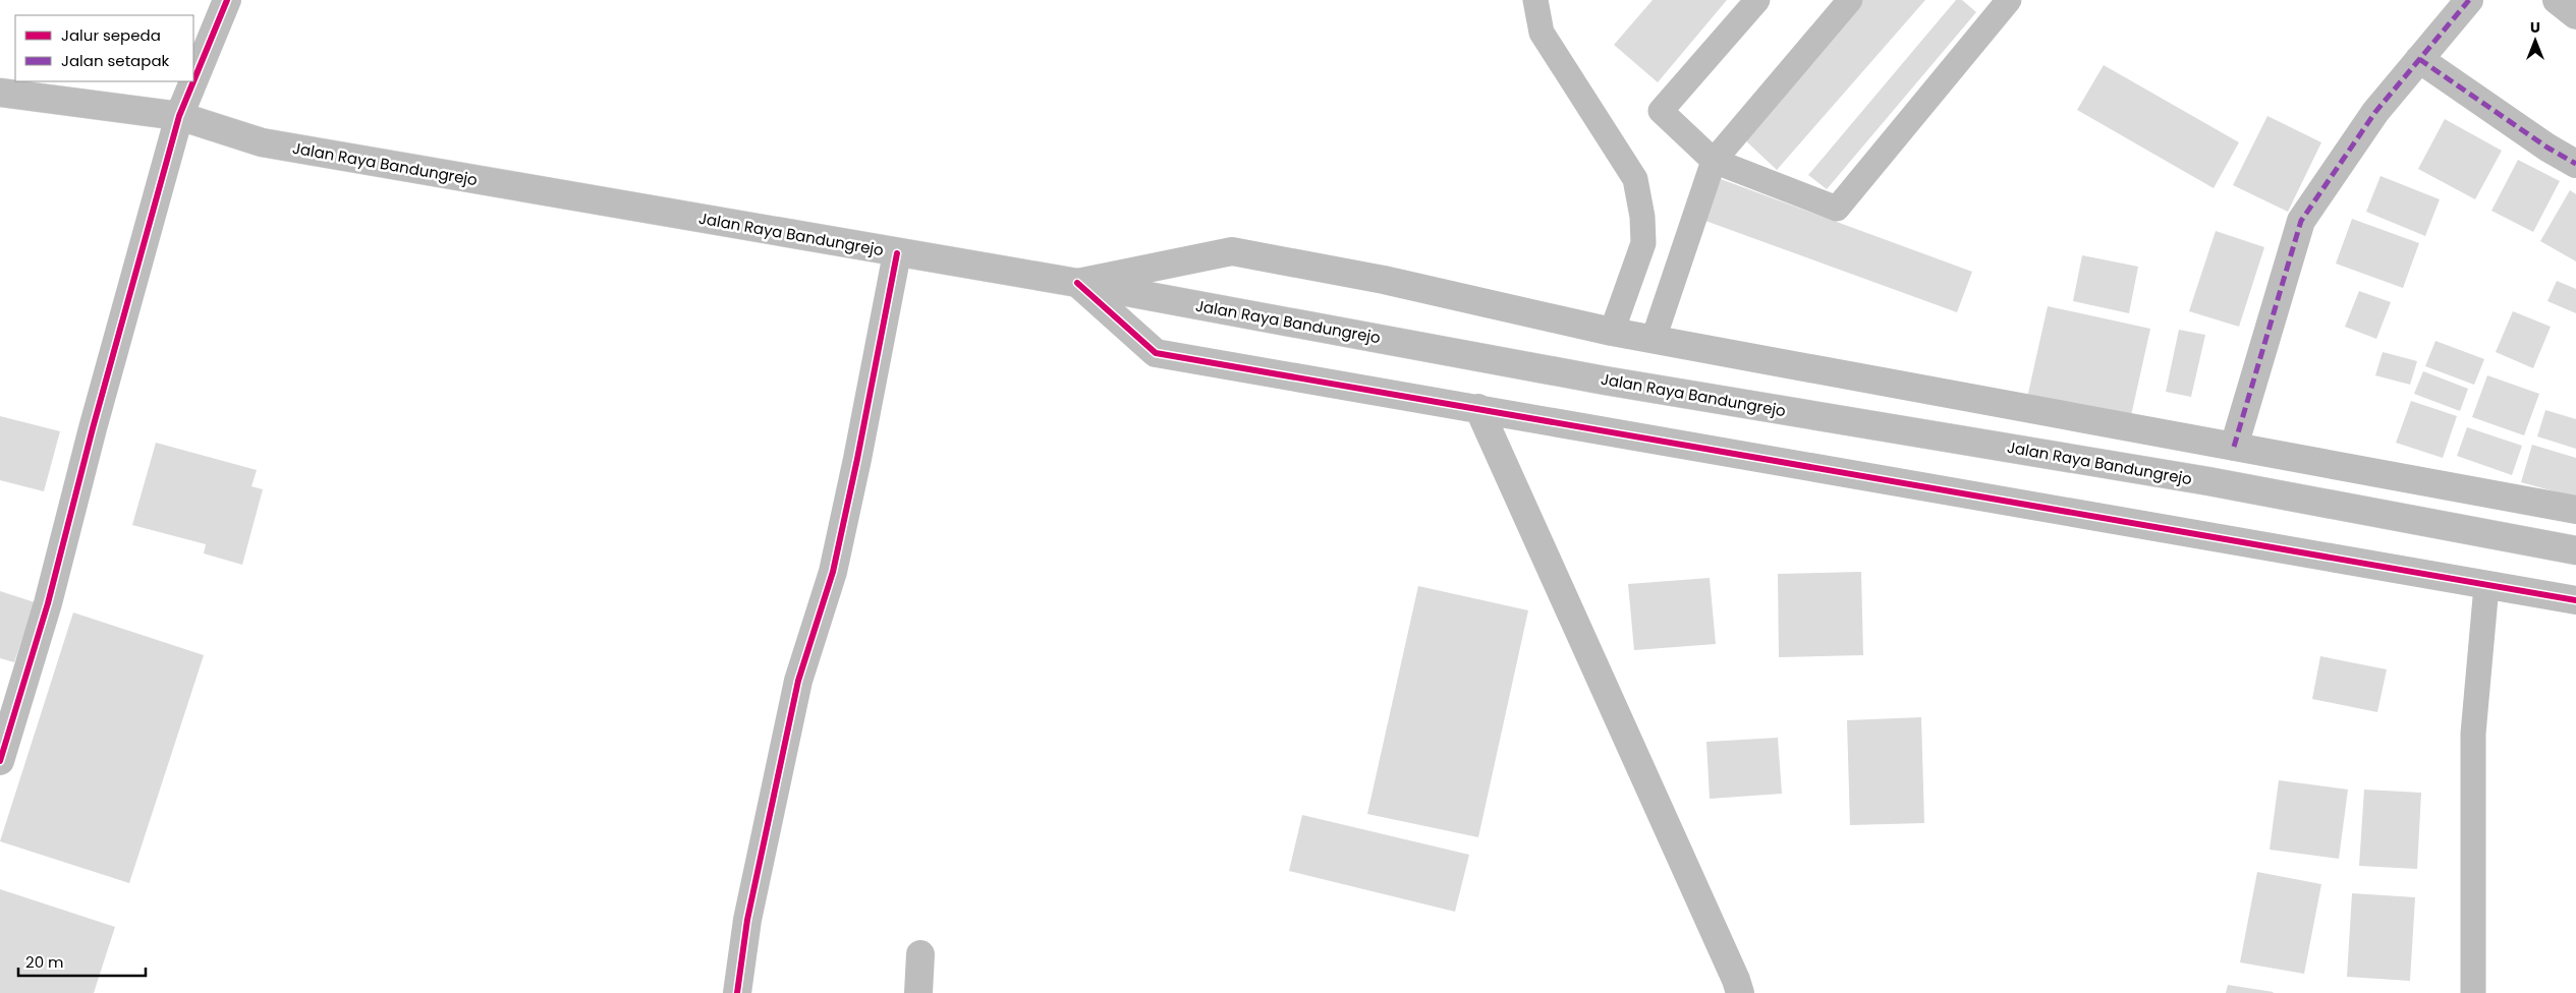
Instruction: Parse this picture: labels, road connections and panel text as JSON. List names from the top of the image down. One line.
{"streets":{"street":["Jalan Raya Bandungrejo"]},"legend":["Jalur sepeda","Jalan setapak"],"scale_bar":"20 m","north":"top"}
